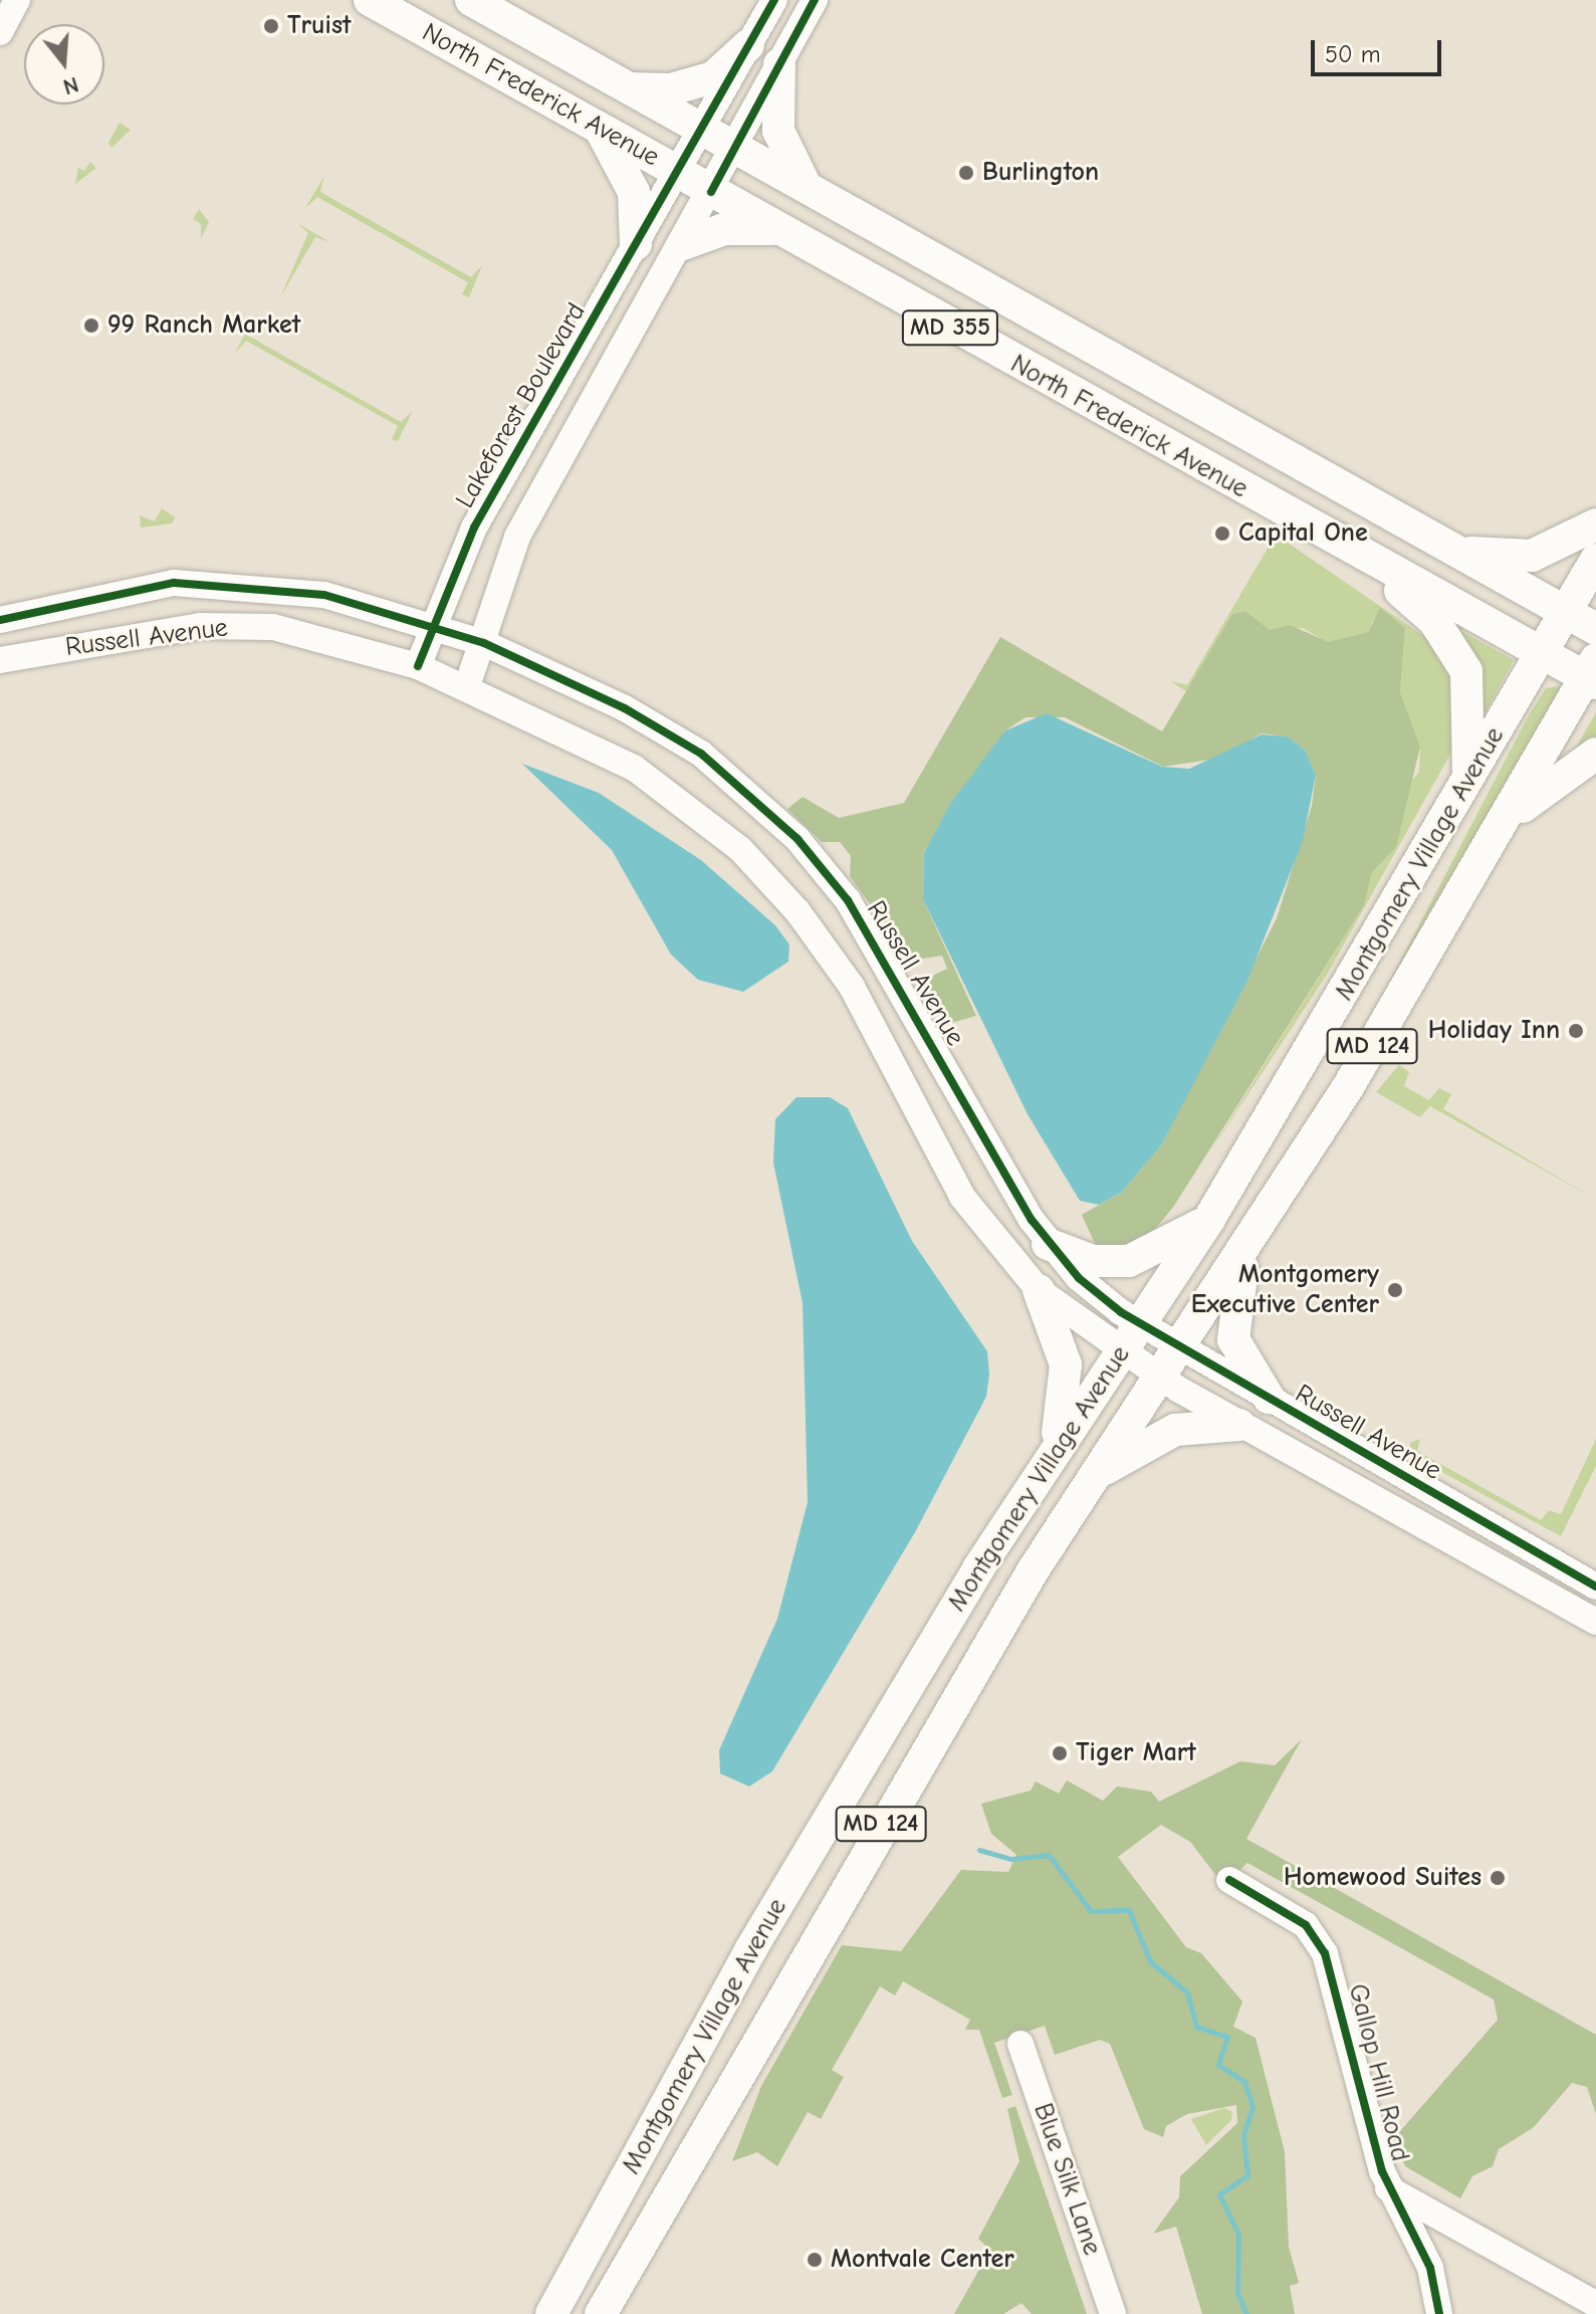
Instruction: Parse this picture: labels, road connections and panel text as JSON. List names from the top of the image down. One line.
{"streets":{"main road":["North Frederick Avenue","MD 355","Montgomery Village Avenue","MD 124"],"street":["Lakeforest Boulevard","Russell Avenue","Gallop Hill Road","Blue Silk Lane"]},"crossings":[["North Frederick Avenue","Lakeforest Boulevard"],["North Frederick Avenue","Montgomery Village Avenue"],["North Frederick Avenue","MD 124"],["Lakeforest Boulevard","Russell Avenue"],["Russell Avenue","Montgomery Village Avenue"],["Montgomery Village Avenue","MD 124"]],"places":["Truist","Burlington","99 Ranch Market","Capital One","Holiday Inn","Montgomery Executive Center","Tiger Mart","Homewood Suites","Montvale Center"],"scale_bar":"50 m","north":"bottom"}
